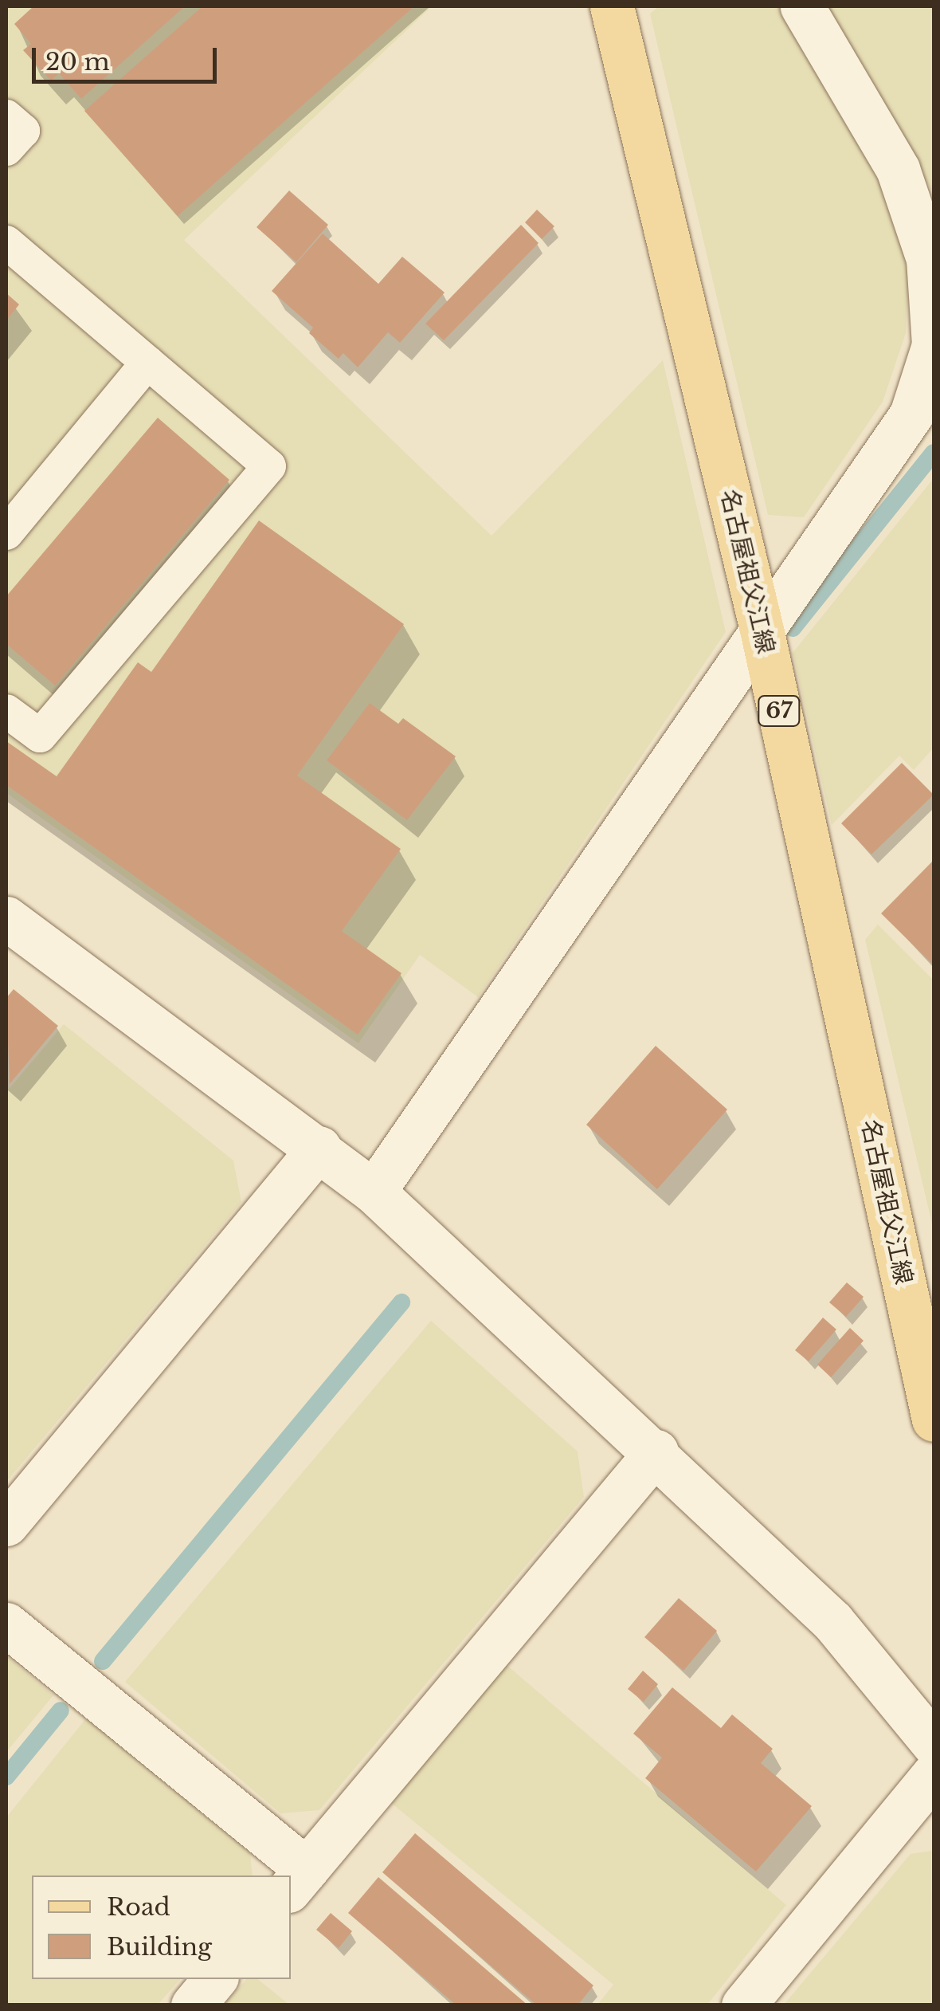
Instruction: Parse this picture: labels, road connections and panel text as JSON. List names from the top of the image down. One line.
{"streets":{"main road":["名古屋祖父江線","67"]},"legend":["Road","Building"],"scale_bar":"20 m"}
